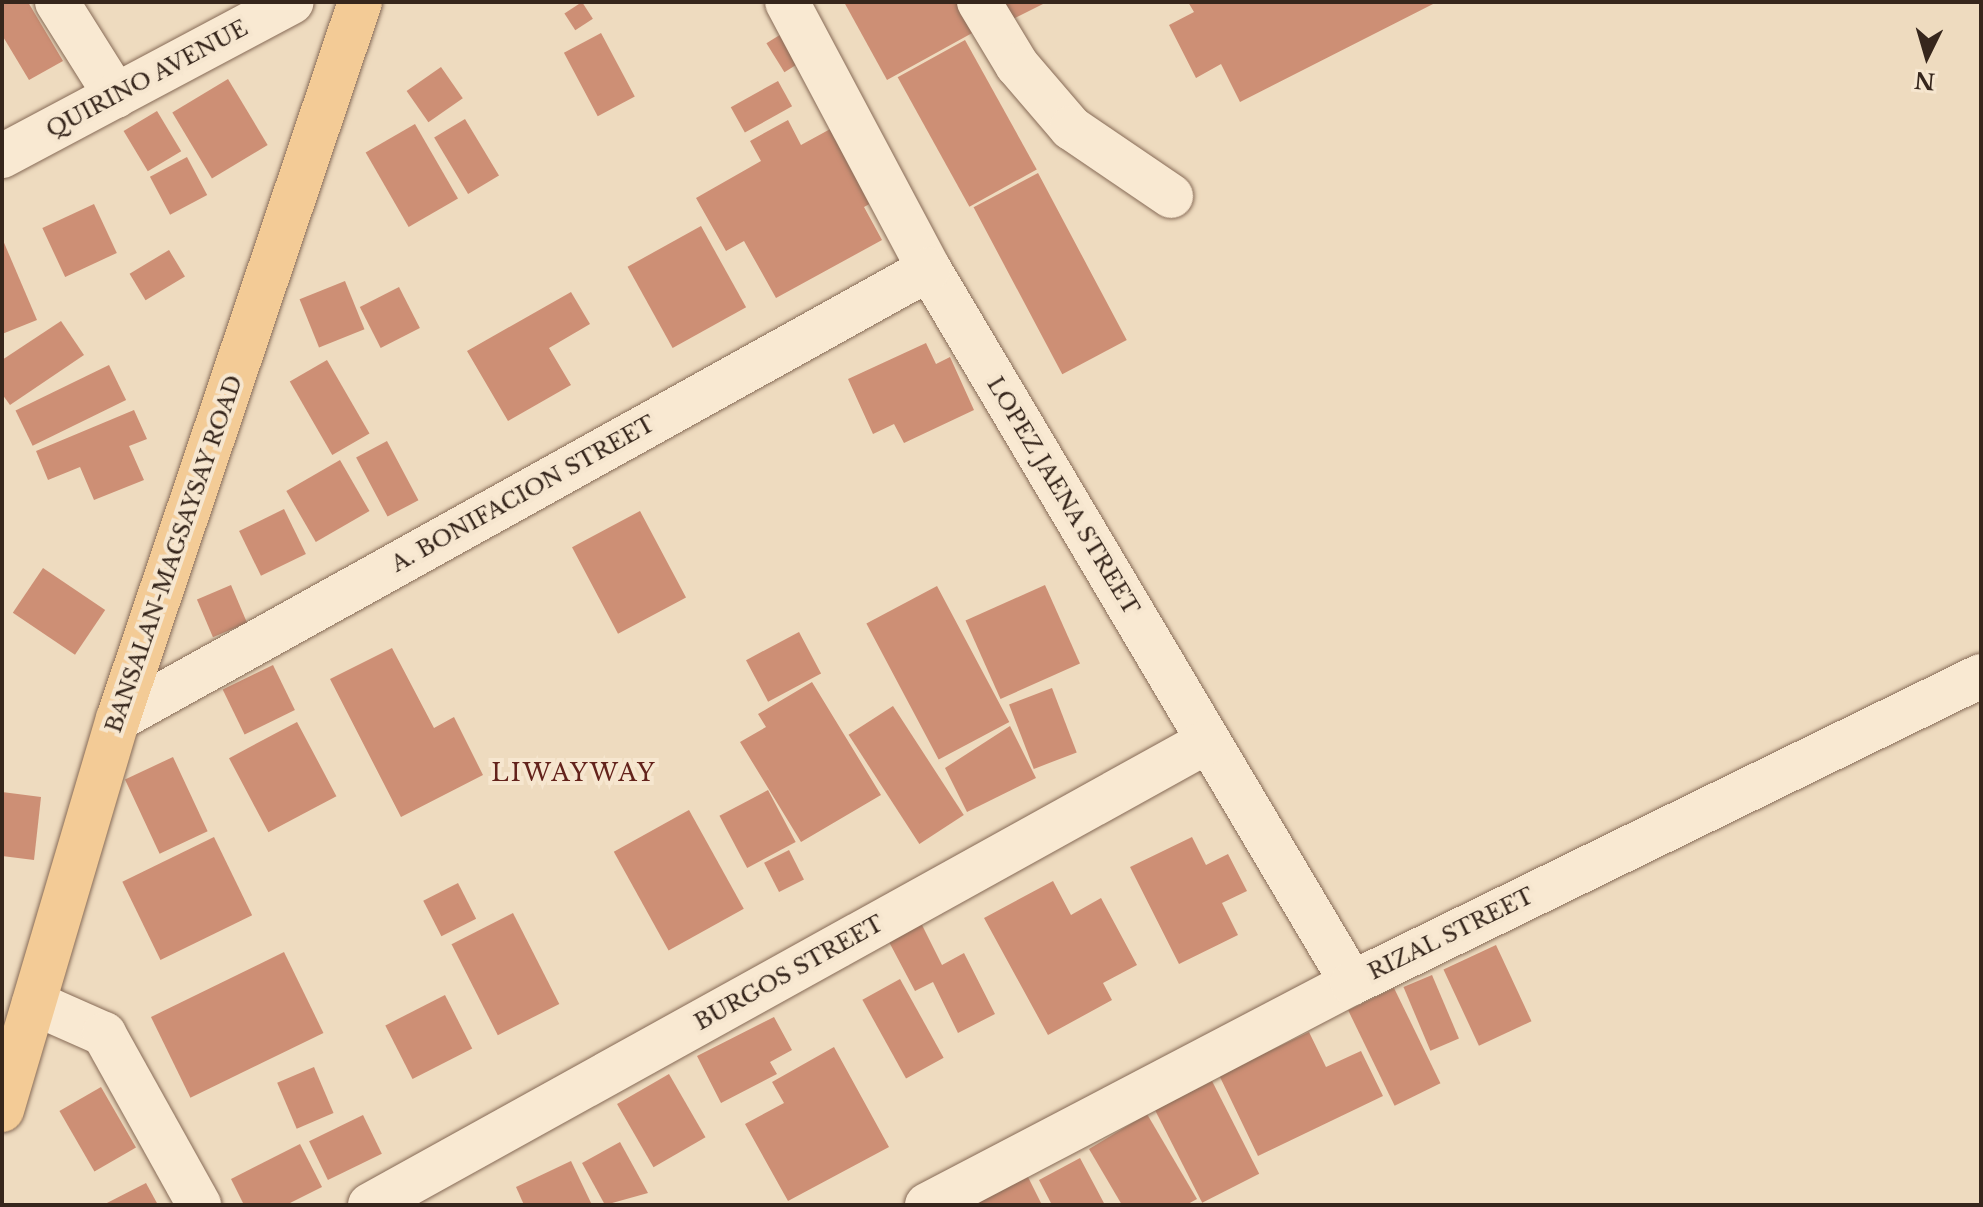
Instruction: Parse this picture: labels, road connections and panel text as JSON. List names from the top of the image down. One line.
{"streets":{"main road":["BANSALAN-MAGSAYSAY ROAD"],"street":["QUIRINO AVENUE","A. BONIFACION STREET","LOPEZ JAENA STREET","RIZAL STREET","BURGOS STREET"]},"crossings":[["A. BONIFACION STREET","LOPEZ JAENA STREET"],["A. BONIFACION STREET","BANSALAN-MAGSAYSAY ROAD"],["LOPEZ JAENA STREET","RIZAL STREET"],["LOPEZ JAENA STREET","BURGOS STREET"]],"districts":["LIWAYWAY"],"north":"bottom"}
